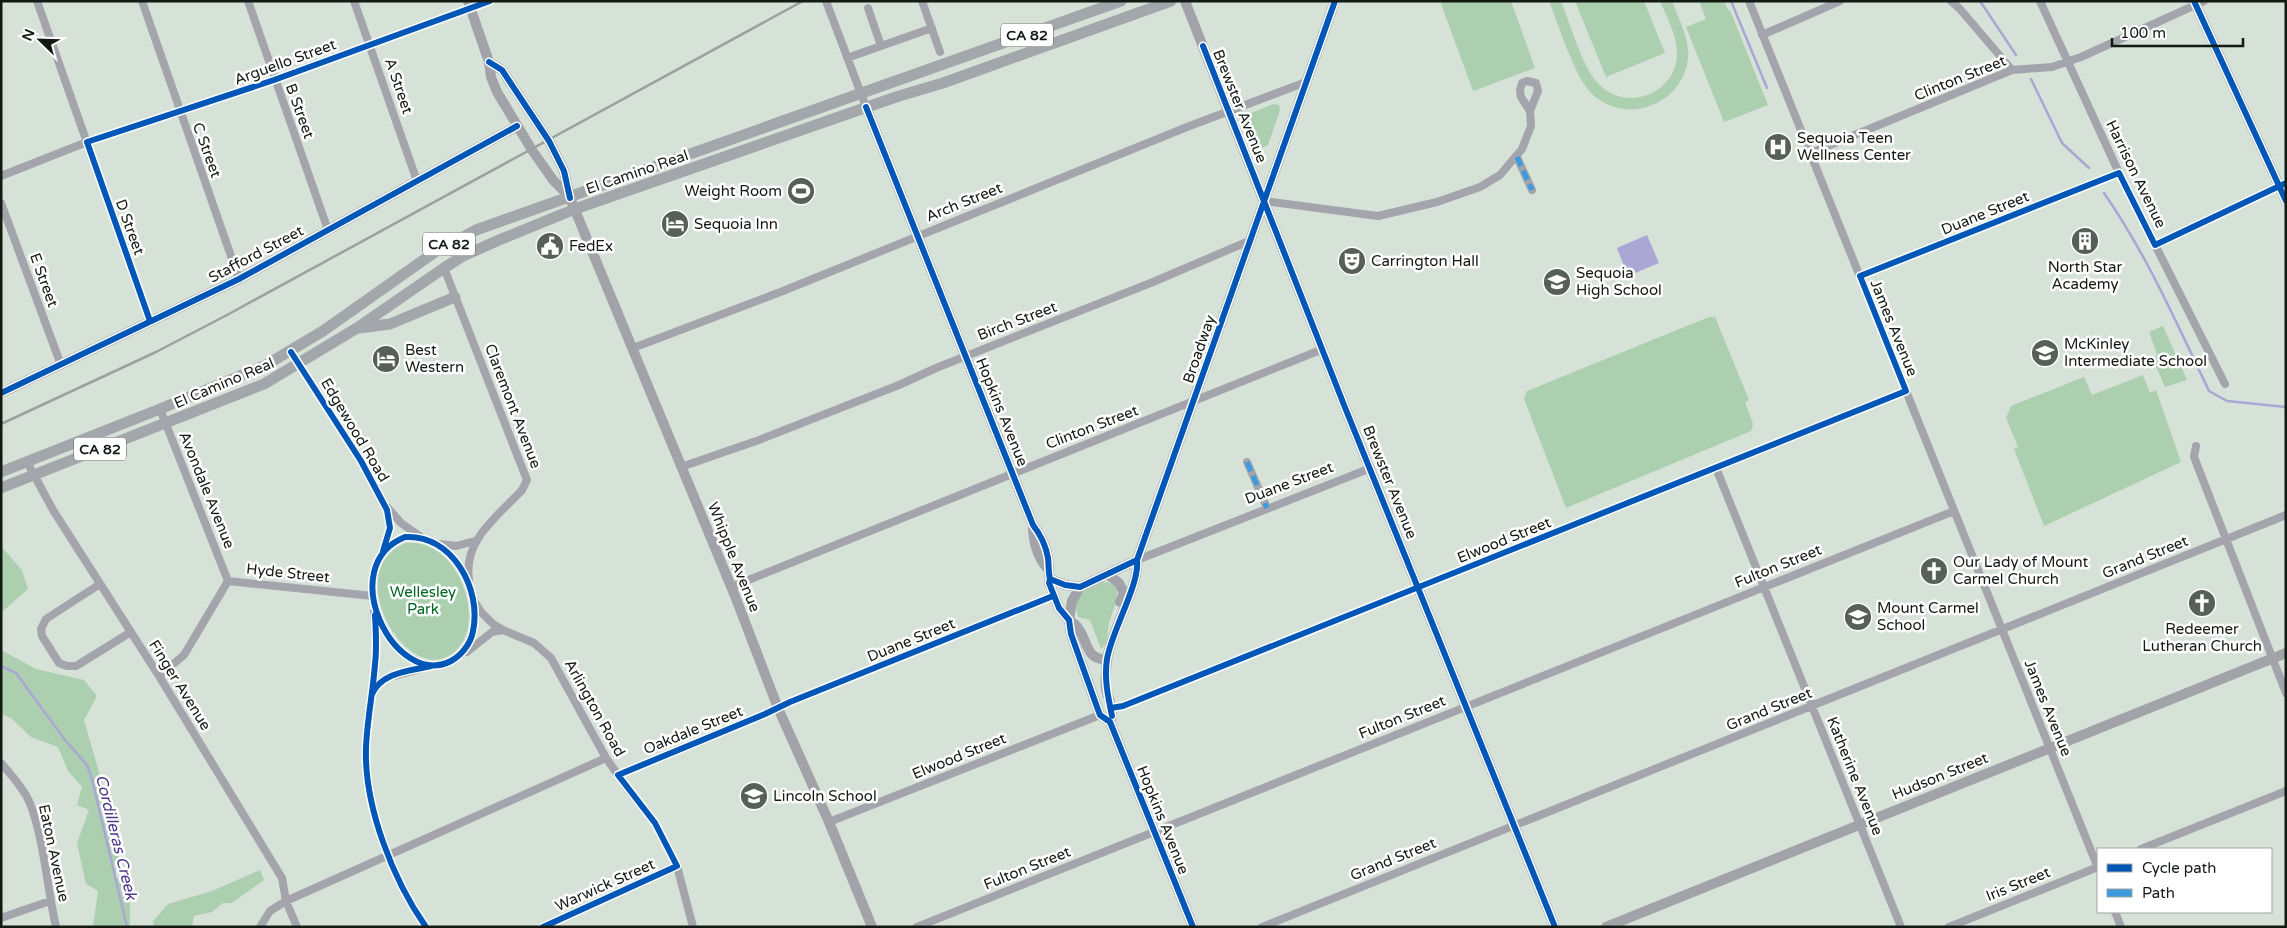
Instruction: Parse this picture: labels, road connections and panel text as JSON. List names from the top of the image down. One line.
{"streets":{"main road":["CA 82","El Camino Real"],"street":["Arguello Street","Clinton Street","A Street","Brewster Avenue","B Street","C Street","Harrison Avenue","Arch Street","Duane Street","D Street","Stafford Street","E Street","Birch Street","James Avenue","Broadway","Claremont Avenue","Hopkins Avenue","Edgewood Road","Avondale Avenue","Elwood Street","Whipple Avenue","Grand Street","Fulton Street","Hyde Street","Finger Avenue","Arlington Road","Oakdale Street","Katherine Avenue","Hudson Street","Eaton Avenue","Iris Street","Warwick Street"]},"crossings":[["Arguello Street","A Street"],["Arguello Street","B Street"],["Arguello Street","C Street"],["Arguello Street","D Street"],["Arguello Street","Whipple Avenue"],["Clinton Street","Brewster Avenue"],["Clinton Street","Harrison Avenue"],["Clinton Street","James Avenue"],["Clinton Street","Broadway"],["Clinton Street","Hopkins Avenue"],["Clinton Street","Whipple Avenue"],["A Street","Stafford Street"],["Brewster Avenue","Arch Street"],["Brewster Avenue","Duane Street"],["Brewster Avenue","Broadway"],["Brewster Avenue","Elwood Street"],["Brewster Avenue","Grand Street"],["Brewster Avenue","Fulton Street"],["B Street","Stafford Street"],["C Street","Stafford Street"],["El Camino Real","Claremont Avenue"],["El Camino Real","Hopkins Avenue"],["El Camino Real","Edgewood Road"],["El Camino Real","Avondale Avenue"],["El Camino Real","Whipple Avenue"],["El Camino Real","Finger Avenue"],["Harrison Avenue","Duane Street"],["Arch Street","Broadway"],["Arch Street","Hopkins Avenue"],["Arch Street","Whipple Avenue"],["Duane Street","James Avenue"],["Duane Street","Broadway"],["Duane Street","Hopkins Avenue"],["Duane Street","Whipple Avenue"],["Duane Street","Oakdale Street"],["D Street","Stafford Street"],["Stafford Street","E Street"],["Stafford Street","Whipple Avenue"],["Birch Street","Broadway"],["Birch Street","Hopkins Avenue"],["Birch Street","Whipple Avenue"],["James Avenue","Elwood Street"],["James Avenue","Grand Street"],["James Avenue","Fulton Street"],["James Avenue","Hudson Street"],["Broadway","Hopkins Avenue"],["Broadway","Elwood Street"],["Claremont Avenue","Edgewood Road"],["Claremont Avenue","Hyde Street"],["Claremont Avenue","Arlington Road"],["Hopkins Avenue","Elwood Street"],["Hopkins Avenue","Fulton Street"],["Edgewood Road","Hyde Street"],["Edgewood Road","Arlington Road"],["Avondale Avenue","Hyde Street"],["Elwood Street","Whipple Avenue"],["Elwood Street","Katherine Avenue"],["Whipple Avenue","Oakdale Street"],["Grand Street","Katherine Avenue"],["Fulton Street","Katherine Avenue"],["Hyde Street","Finger Avenue"],["Hyde Street","Arlington Road"],["Arlington Road","Oakdale Street"],["Arlington Road","Warwick Street"],["Katherine Avenue","Hudson Street"]],"water":["Cordilleras Creek"],"parks":["Wellesley Park"],"places":{"hospital":["Sequoia Teen Wellness Center"],"sports":["Weight Room"],"hotel":["Sequoia Inn","Best Western"],"building":["North Star Academy"],"public building":["FedEx"],"theatre":["Carrington Hall"],"school or university":["Sequoia High School","McKinley Intermediate School","Mount Carmel School","Lincoln School"],"church":["Our Lady of Mount Carmel Church","Redeemer Lutheran Church"]},"legend":["Cycle path","Path"],"scale_bar":"100 m","north":"top left"}
